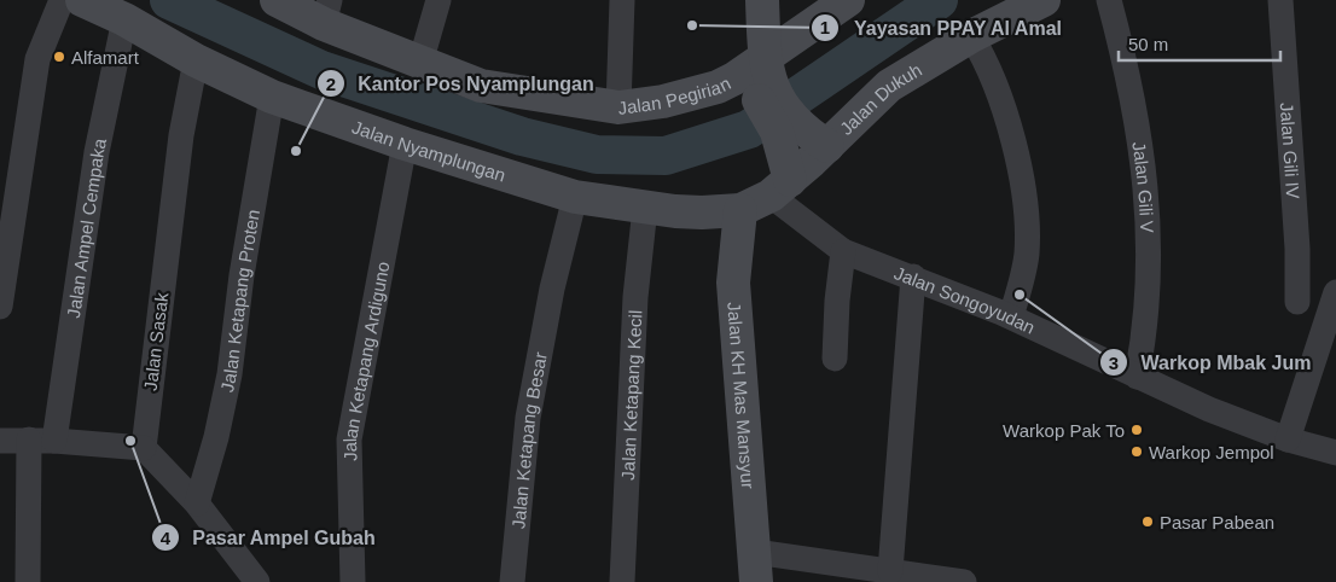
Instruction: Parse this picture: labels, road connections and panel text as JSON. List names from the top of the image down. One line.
{"streets":{"main road":["Jalan Pegirian","Jalan Dukuh","Jalan Nyamplungan","Jalan KH Mas Mansyur"],"street":["Jalan Gili IV","Jalan Gili V","Jalan Ampel Cempaka","Jalan Songoyudan","Jalan Ketapang Proten","Jalan Sasak","Jalan Ketapang Ardiguno","Jalan Ketapang Kecil","Jalan Ketapang Besar"]},"crossings":[["Jalan Dukuh","Jalan Nyamplungan"],["Jalan Dukuh","Jalan Songoyudan"],["Jalan Nyamplungan","Jalan Ampel Cempaka"],["Jalan Nyamplungan","Jalan Songoyudan"],["Jalan Nyamplungan","Jalan Ketapang Proten"],["Jalan Nyamplungan","Jalan Sasak"],["Jalan Nyamplungan","Jalan Ketapang Ardiguno"],["Jalan Nyamplungan","Jalan Ketapang Kecil"],["Jalan Nyamplungan","Jalan KH Mas Mansyur"],["Jalan Nyamplungan","Jalan Ketapang Besar"],["Jalan Gili V","Jalan Songoyudan"]],"places":["Yayasan PPAY Al Amal","Alfamart","Kantor Pos Nyamplungan","Warkop Mbak Jum","Warkop Pak To","Pasar Ampel Gubah","Warkop Jempol","Pasar Pabean"],"scale_bar":"50 m"}
